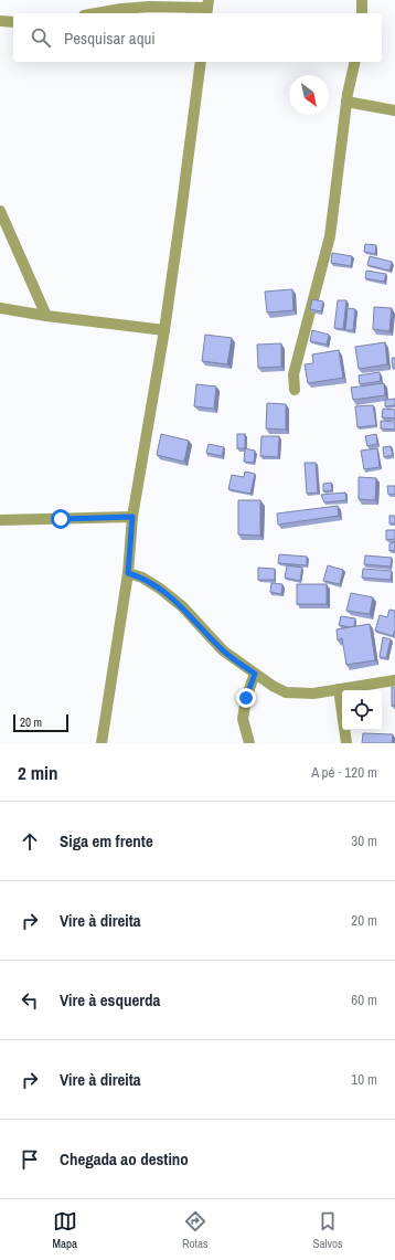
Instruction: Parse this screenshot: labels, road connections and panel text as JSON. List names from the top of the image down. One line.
{"scale_bar":"20 m","north":"bottom right","page":{"search":"Pesquisar aqui","scale":"20 m","heading":["2 min","A pé · 120 m"],"list":[["Siga em frente","30 m"],["Vire à direita","20 m"],["Vire à esquerda","60 m"],["Vire à direita","10 m"],"Chegada ao destino"],"nav":["Mapa","Rotas","Salvos"]}}
